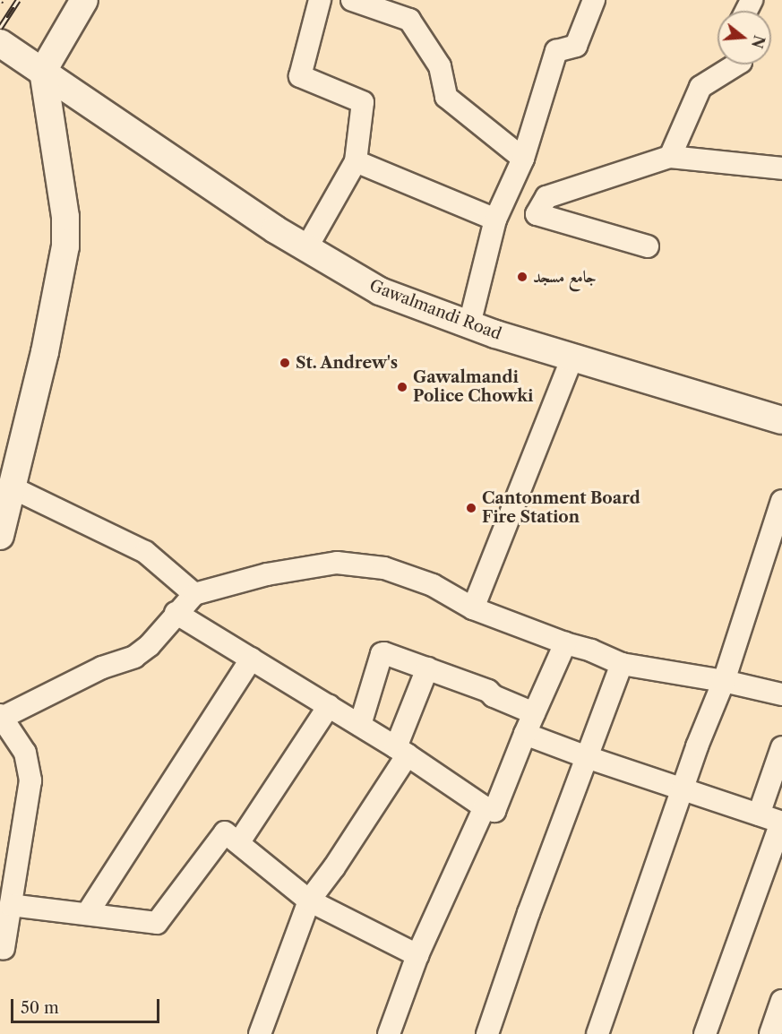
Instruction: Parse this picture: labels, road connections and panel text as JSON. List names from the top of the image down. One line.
{"streets":{"street":["Gawalmandi Road"]},"places":["جامع مسجد","St. Andrew's","Gawalmandi Police Chowki","Cantonment Board Fire Station"],"scale_bar":"50 m","north":"right"}
